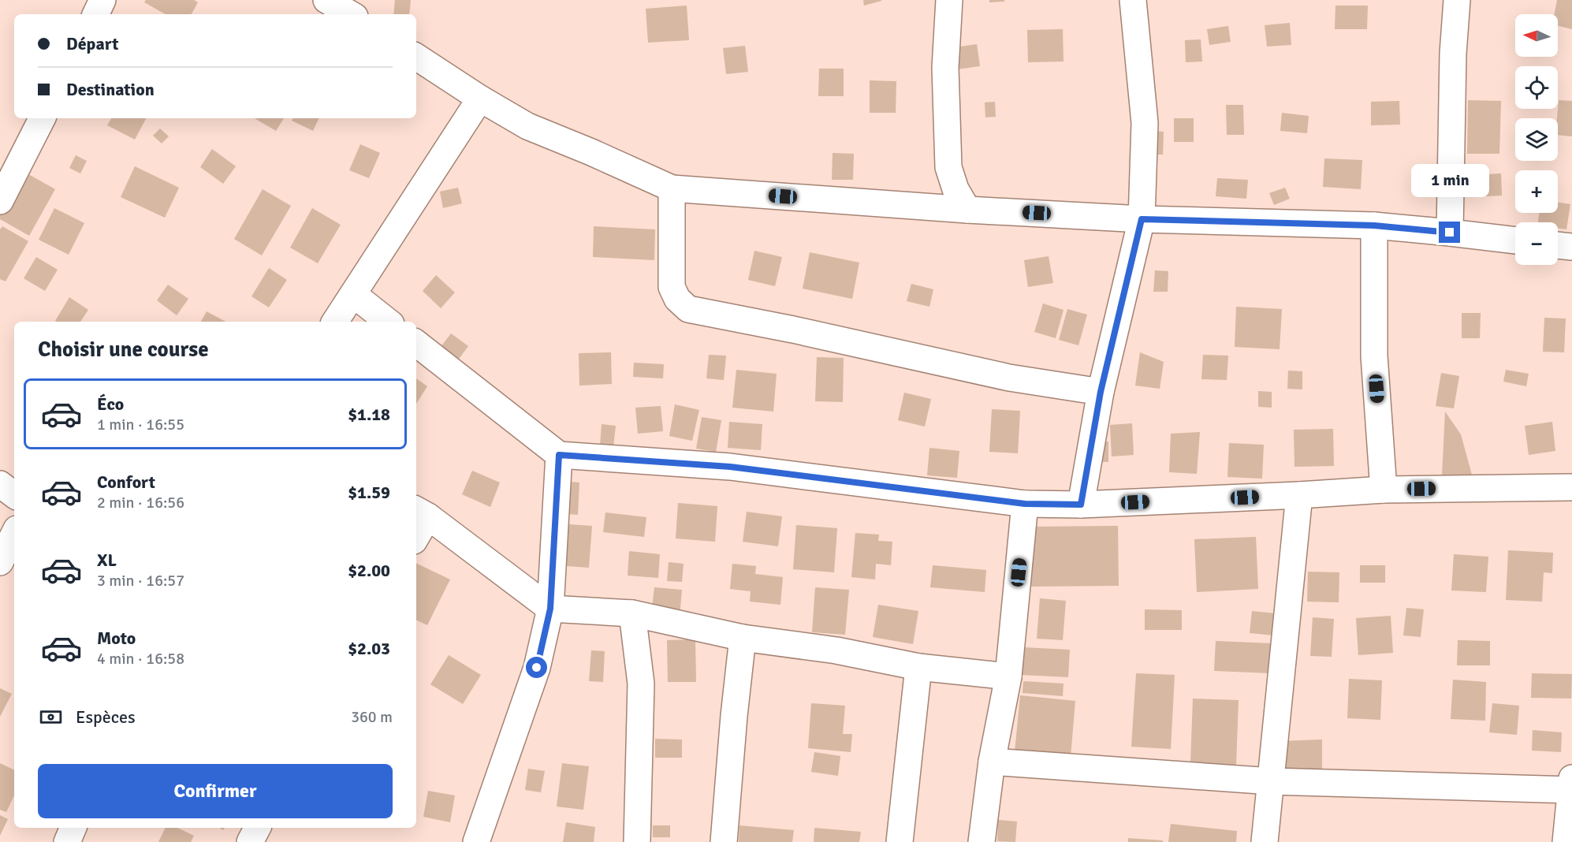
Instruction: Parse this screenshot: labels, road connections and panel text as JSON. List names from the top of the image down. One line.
{"north":"left","page":{"map_buttons":["+","−"],"banner":["Départ","Destination"],"bubble":"1 min","heading":"Choisir une course","list":[{"name":"Éco","note":"1 min · 16:55","value":"$1.18"},{"name":"Confort","note":"2 min · 16:56","value":"$1.59"},{"name":"XL","note":"3 min · 16:57","value":"$2.00"},{"name":"Moto","note":"4 min · 16:58","value":"$2.03"}],"pay":["Espèces","360 m"],"buttons":"Confirmer"}}
